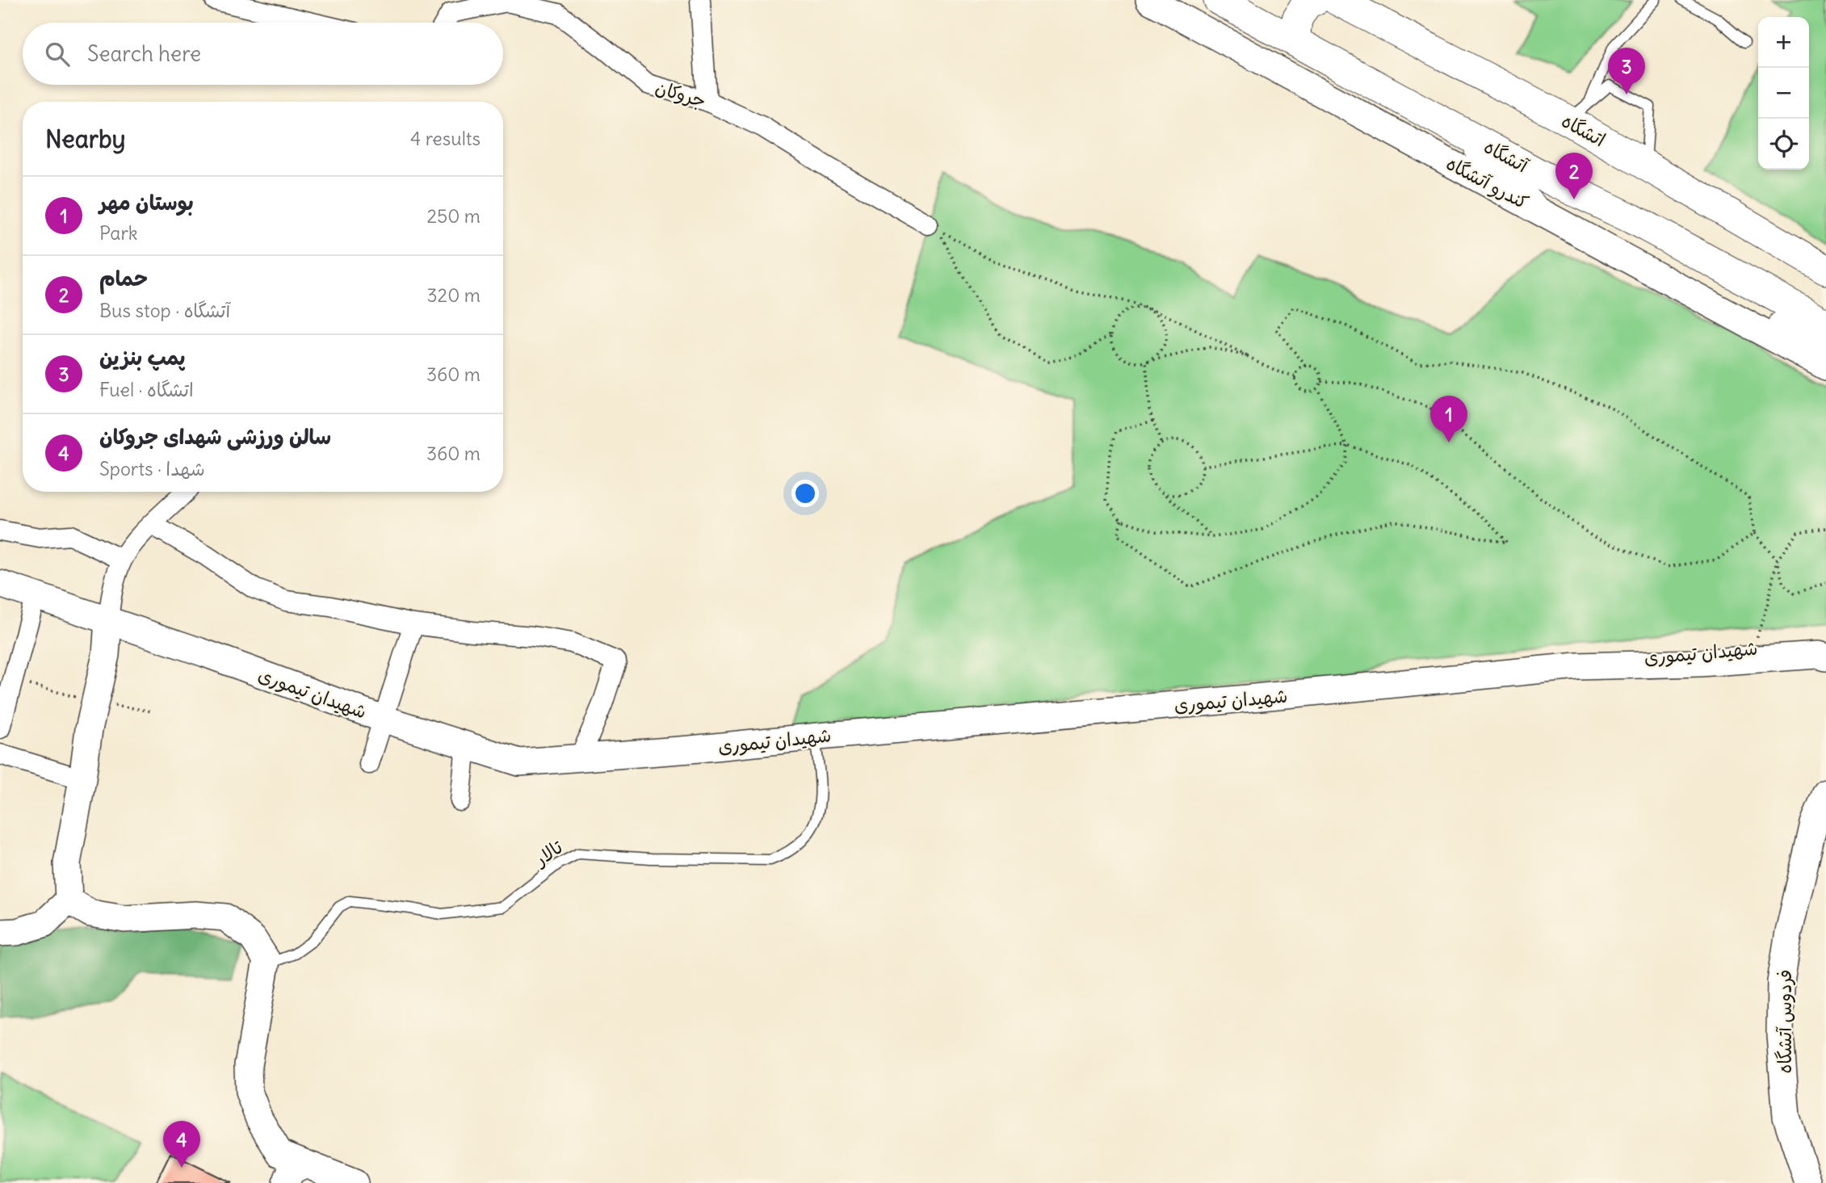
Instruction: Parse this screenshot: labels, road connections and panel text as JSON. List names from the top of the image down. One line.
{"streets":{"main road":["اتشگاه","آتشگاه","کندرو آتشگاه","شهیدان تیموری","فردوس آتشگاه"],"street":["جروکان"],"lane":["تالار"]},"crossings":[["شهیدان تیموری","تالار"]],"page":{"map_buttons":["+","−"],"search":"Search here","pins":["3","2","1","4"],"heading":["Nearby","4 results"],"list":[{"mark":"1","name":"بوستان مهر","note":"Park","value":"250 m"},{"mark":"2","name":"حمام","note":"Bus stop · آتشگاه","value":"320 m"},{"mark":"3","name":"پمپ بنزین","note":"Fuel · اتشگاه","value":"360 m"},{"mark":"4","name":"سالن ورزشی شهدای جروکان","note":"Sports · شهدا","value":"360 m"}]}}
